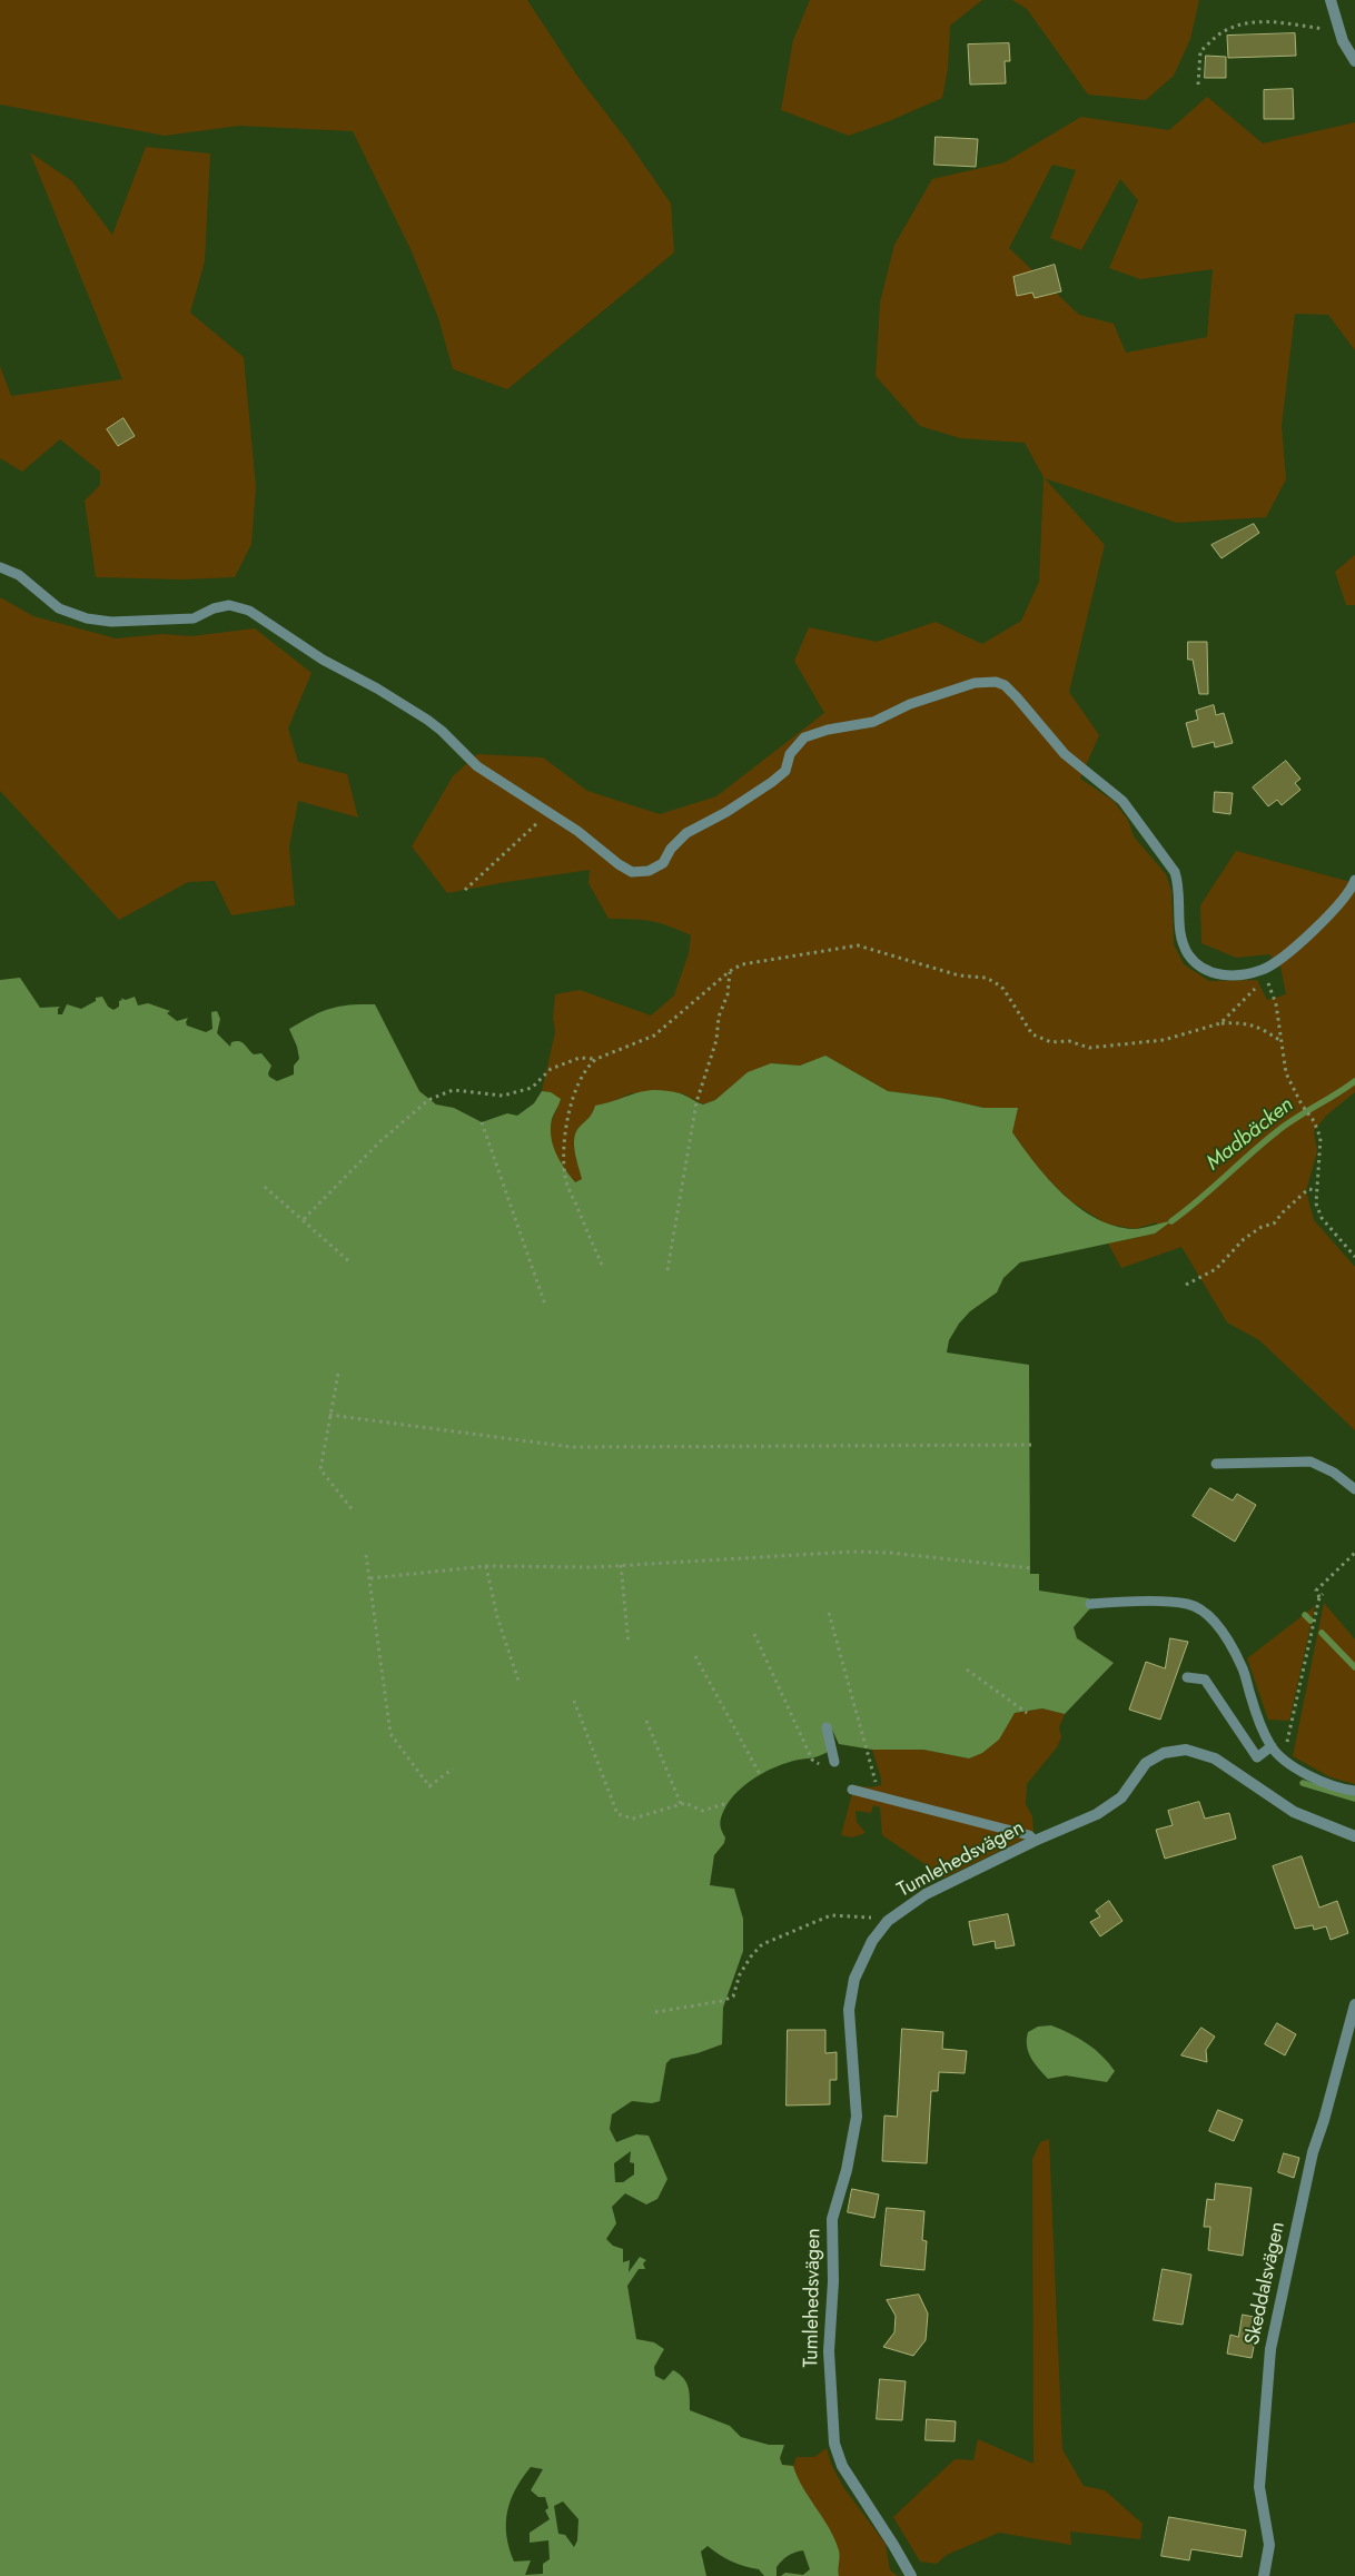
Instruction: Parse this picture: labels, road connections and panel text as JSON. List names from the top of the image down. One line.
{"streets":{"street":["Tumlehedsvägen","Skeddalsvägen"]},"water":["Madbäcken"]}
